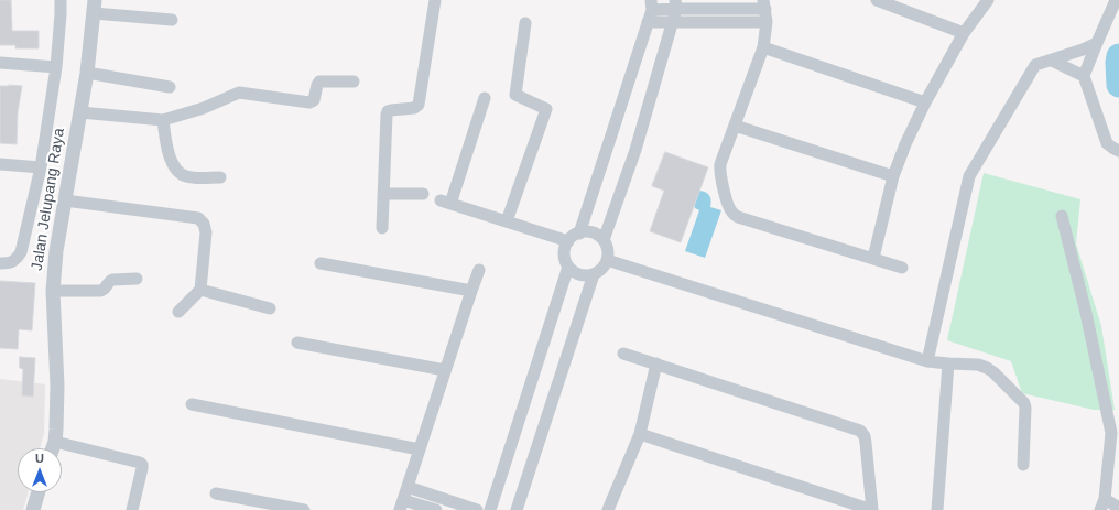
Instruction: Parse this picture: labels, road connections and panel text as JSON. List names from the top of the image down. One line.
{"streets":{"street":["Jalan Jelupang Raya"]},"north":"top"}
